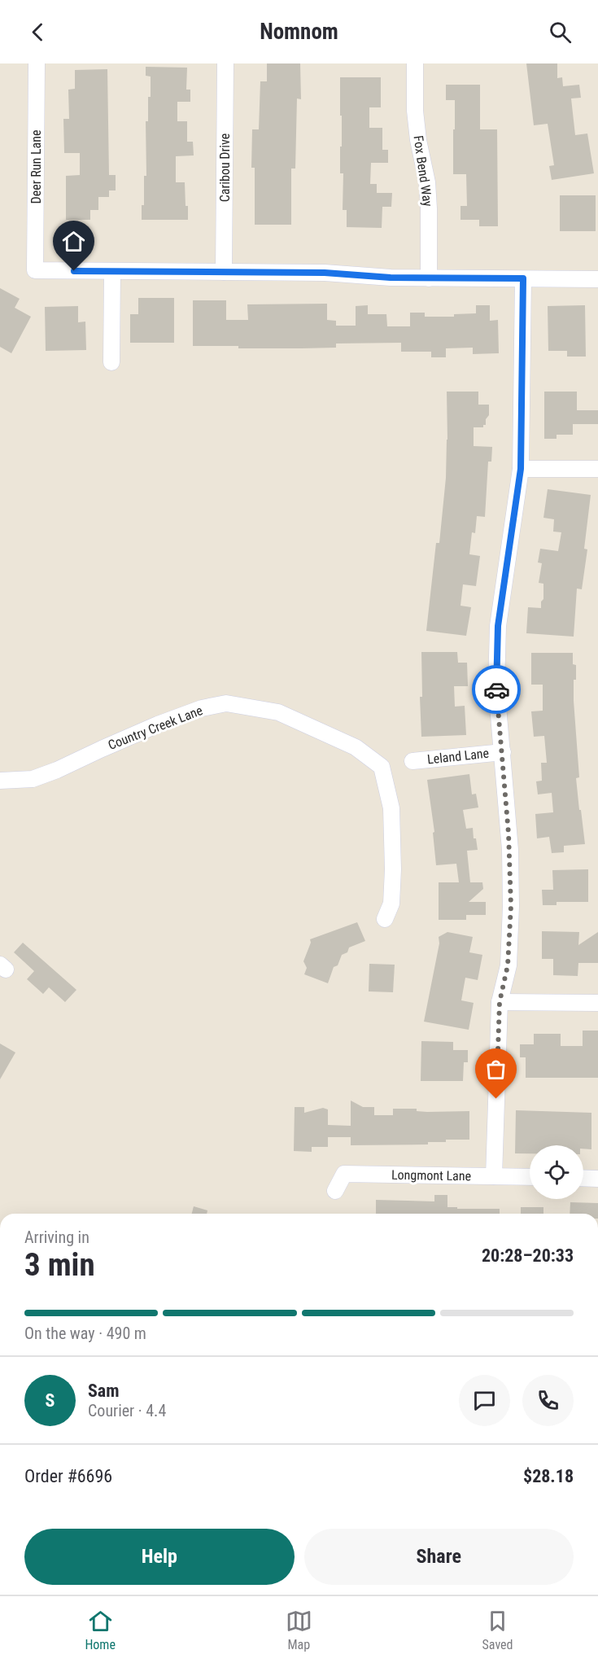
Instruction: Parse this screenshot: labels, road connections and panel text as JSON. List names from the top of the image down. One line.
{"streets":{"street":["Deer Run Lane","Caribou Drive","Fox Bend Way","Country Creek Lane","Leland Lane","Longmont Lane"]},"page":{"header":"Nomnom","heading":["3 min","Arriving in","20:28–20:33"],"panel":["Sam","Courier · 4.4","Order #6696","$28.18"],"bar":"On the way · 490 m","round":"S","buttons":["Help","Share"],"tabs":["Home","Map","Saved"]}}
